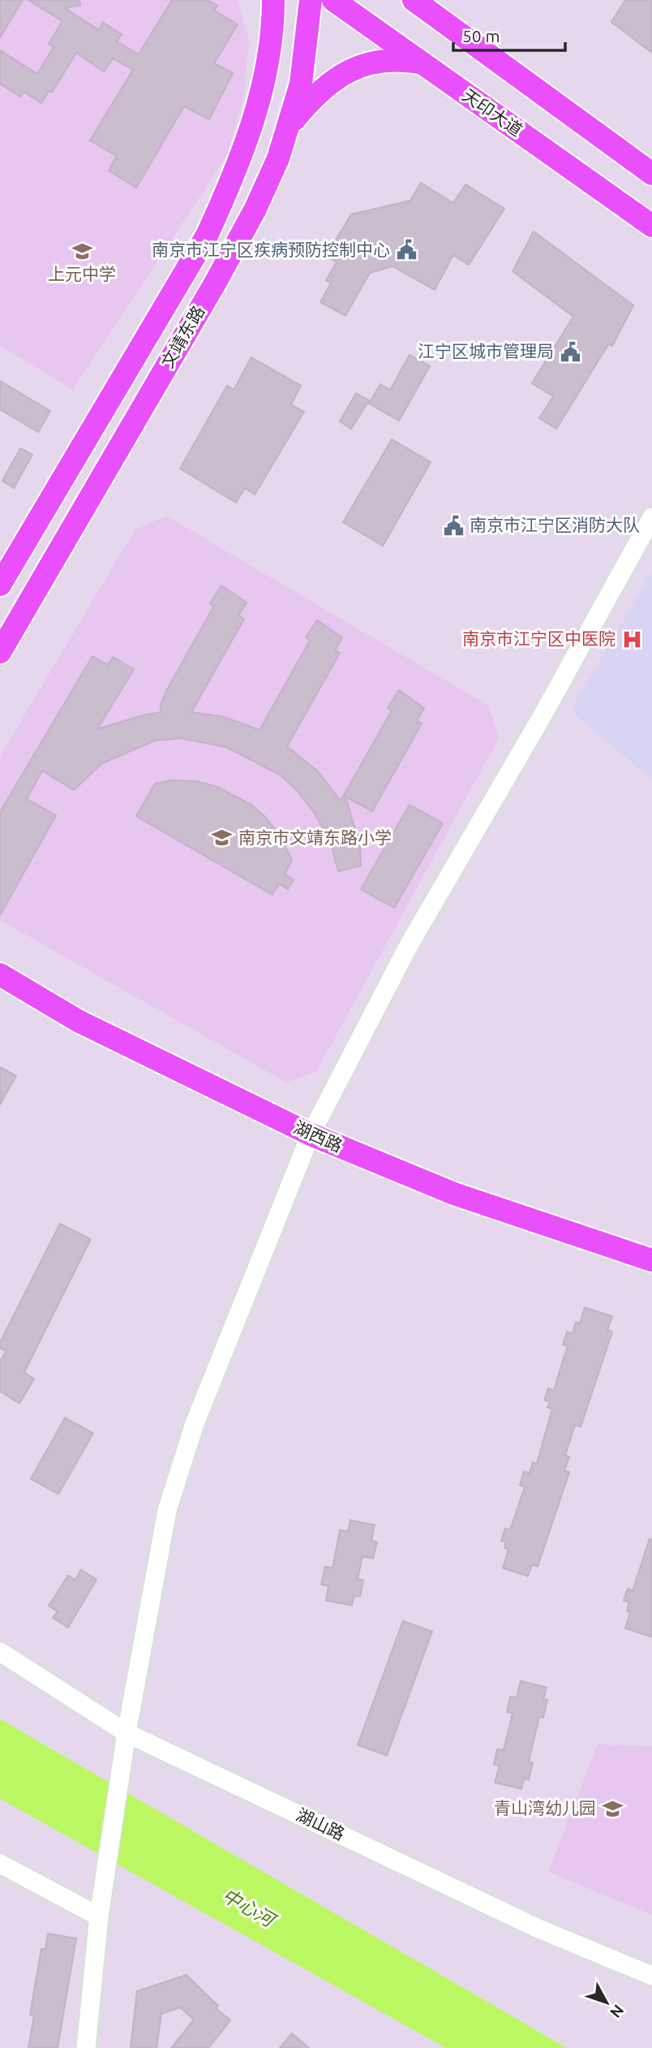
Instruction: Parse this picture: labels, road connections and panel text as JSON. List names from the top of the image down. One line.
{"streets":{"main road":["天印大道","文靖东路","湖西路"],"street":["湖山路"]},"water":["中心河"],"places":{"public building":["南京市江宁区疾病预防控制中心","江宁区城市管理局","南京市江宁区消防大队"],"school or university":["上元中学","南京市文靖东路小学","青山湾幼儿园"],"hospital":["南京市江宁区中医院"]},"scale_bar":"50 m","north":"bottom right"}
